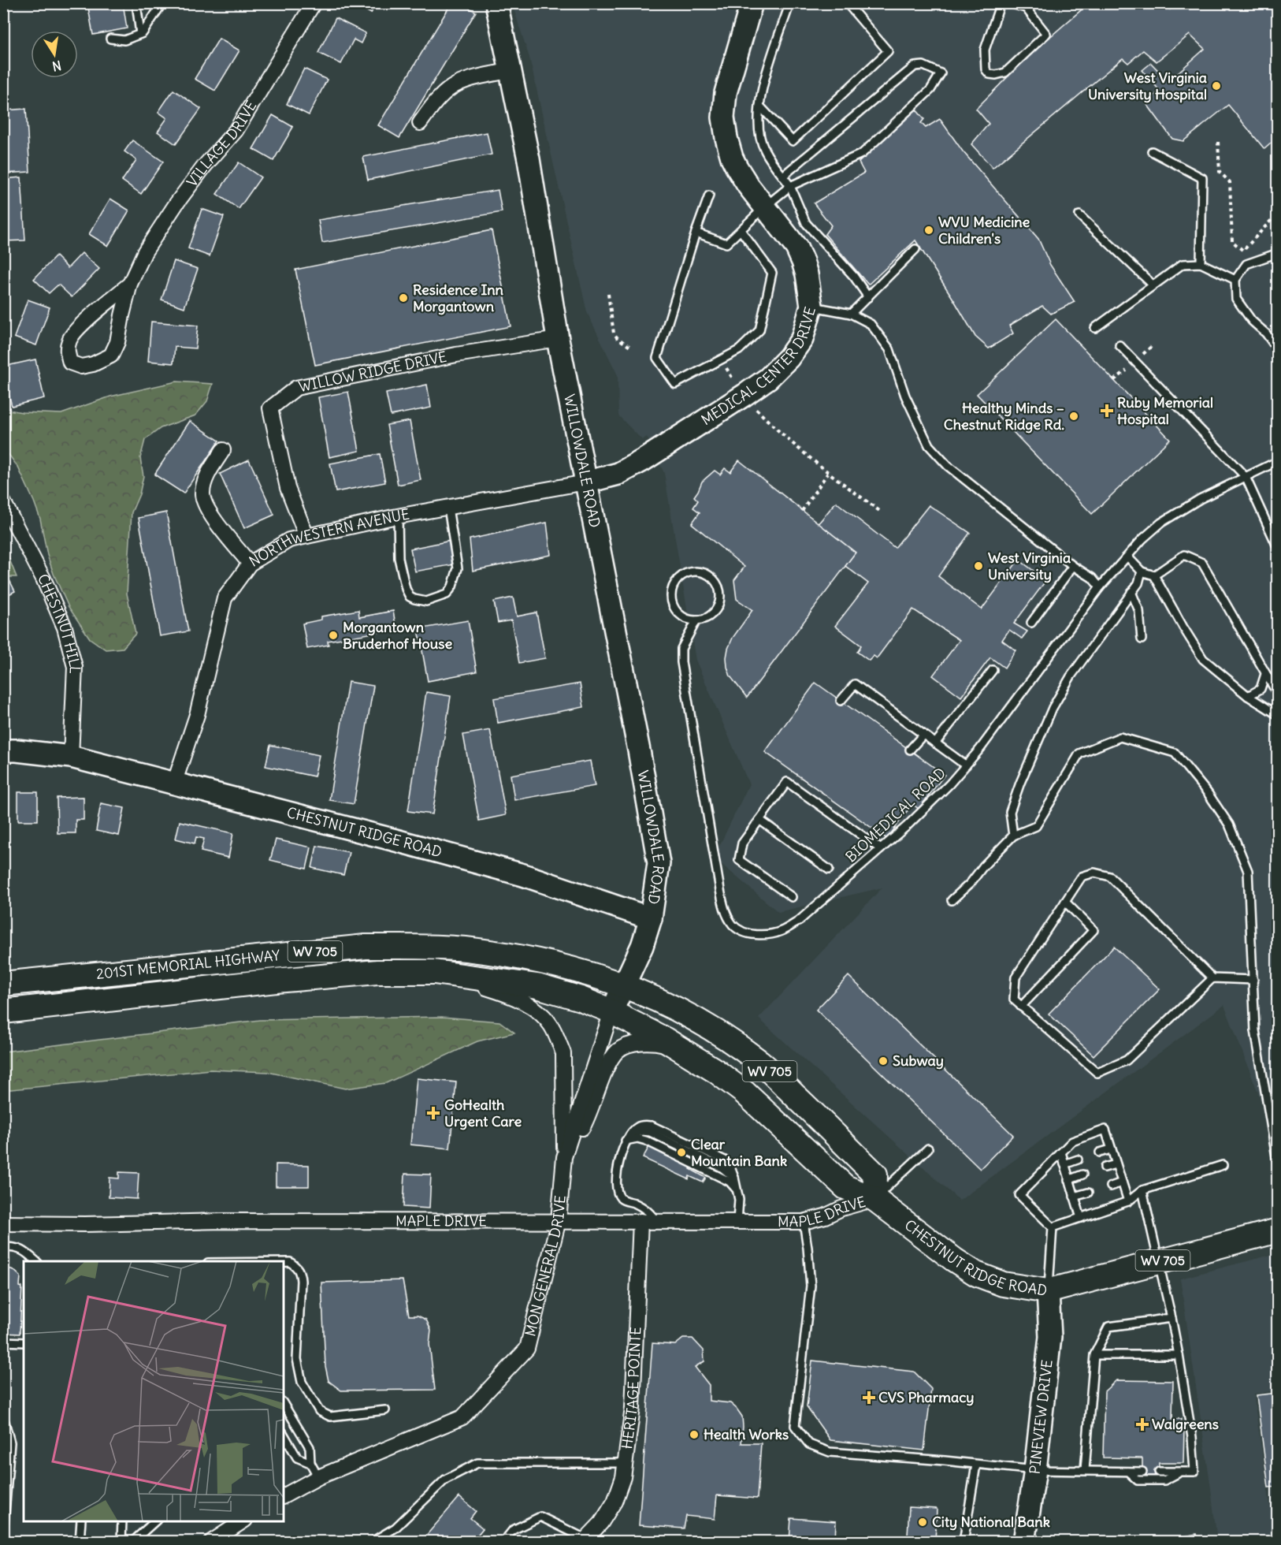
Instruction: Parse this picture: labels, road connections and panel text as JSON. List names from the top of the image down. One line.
{"streets":{"main road":["CHESTNUT RIDGE ROAD","WV 705","201ST MEMORIAL HIGHWAY"],"street":["VILLAGE DRIVE","MEDICAL CENTER DRIVE","WILLOW RIDGE DRIVE","WILLOWDALE ROAD","NORTHWESTERN AVENUE","CHESTNUT HILL","MAPLE DRIVE","MON GENERAL DRIVE","HERITAGE POINTE","PINEVIEW DRIVE"],"lane":["BIOMEDICAL ROAD"]},"crossings":[["MEDICAL CENTER DRIVE","WILLOWDALE ROAD"],["MEDICAL CENTER DRIVE","NORTHWESTERN AVENUE"],["WILLOW RIDGE DRIVE","WILLOWDALE ROAD"],["WILLOW RIDGE DRIVE","NORTHWESTERN AVENUE"],["WILLOWDALE ROAD","NORTHWESTERN AVENUE"],["WILLOWDALE ROAD","CHESTNUT RIDGE ROAD"],["NORTHWESTERN AVENUE","CHESTNUT RIDGE ROAD"],["CHESTNUT HILL","CHESTNUT RIDGE ROAD"],["CHESTNUT RIDGE ROAD","WV 705"],["CHESTNUT RIDGE ROAD","201ST MEMORIAL HIGHWAY"],["CHESTNUT RIDGE ROAD","MAPLE DRIVE"],["CHESTNUT RIDGE ROAD","MON GENERAL DRIVE"],["CHESTNUT RIDGE ROAD","PINEVIEW DRIVE"],["WV 705","201ST MEMORIAL HIGHWAY"],["WV 705","MAPLE DRIVE"],["201ST MEMORIAL HIGHWAY","MON GENERAL DRIVE"],["MAPLE DRIVE","MON GENERAL DRIVE"],["MAPLE DRIVE","HERITAGE POINTE"]],"places":{"other":["West Virginia University Hospital","WVU Medicine Children's","Residence Inn Morgantown","Healthy Minds – Chestnut Ridge Rd.","West Virginia University","Morgantown Bruderhof House","Subway","Clear Mountain Bank","Health Works","City National Bank"],"health":["Ruby Memorial Hospital","GoHealth Urgent Care","CVS Pharmacy","Walgreens"]},"north":"bottom"}
